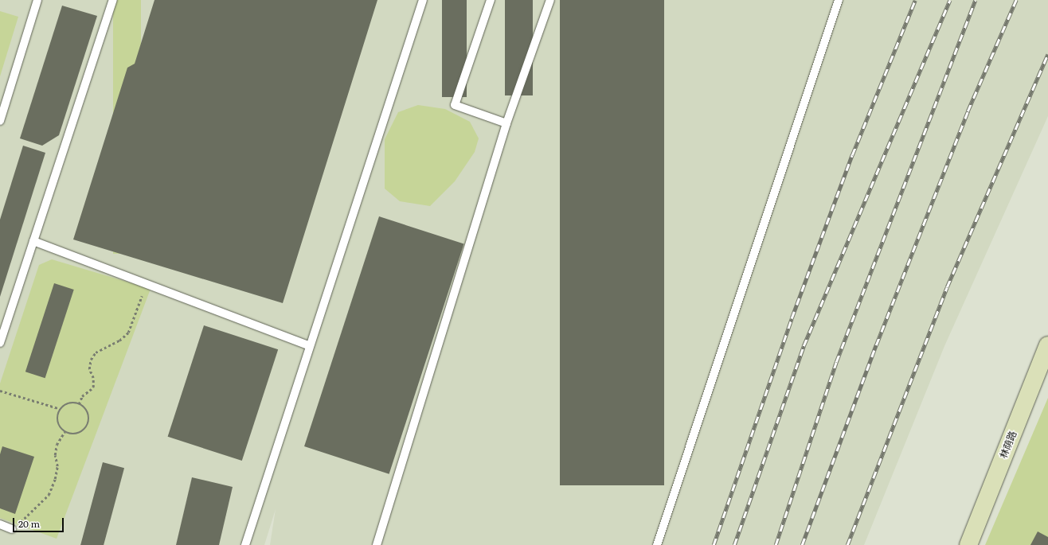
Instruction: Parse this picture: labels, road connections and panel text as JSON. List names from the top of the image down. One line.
{"streets":{"street":["林荫路"]},"scale_bar":"20 m"}
